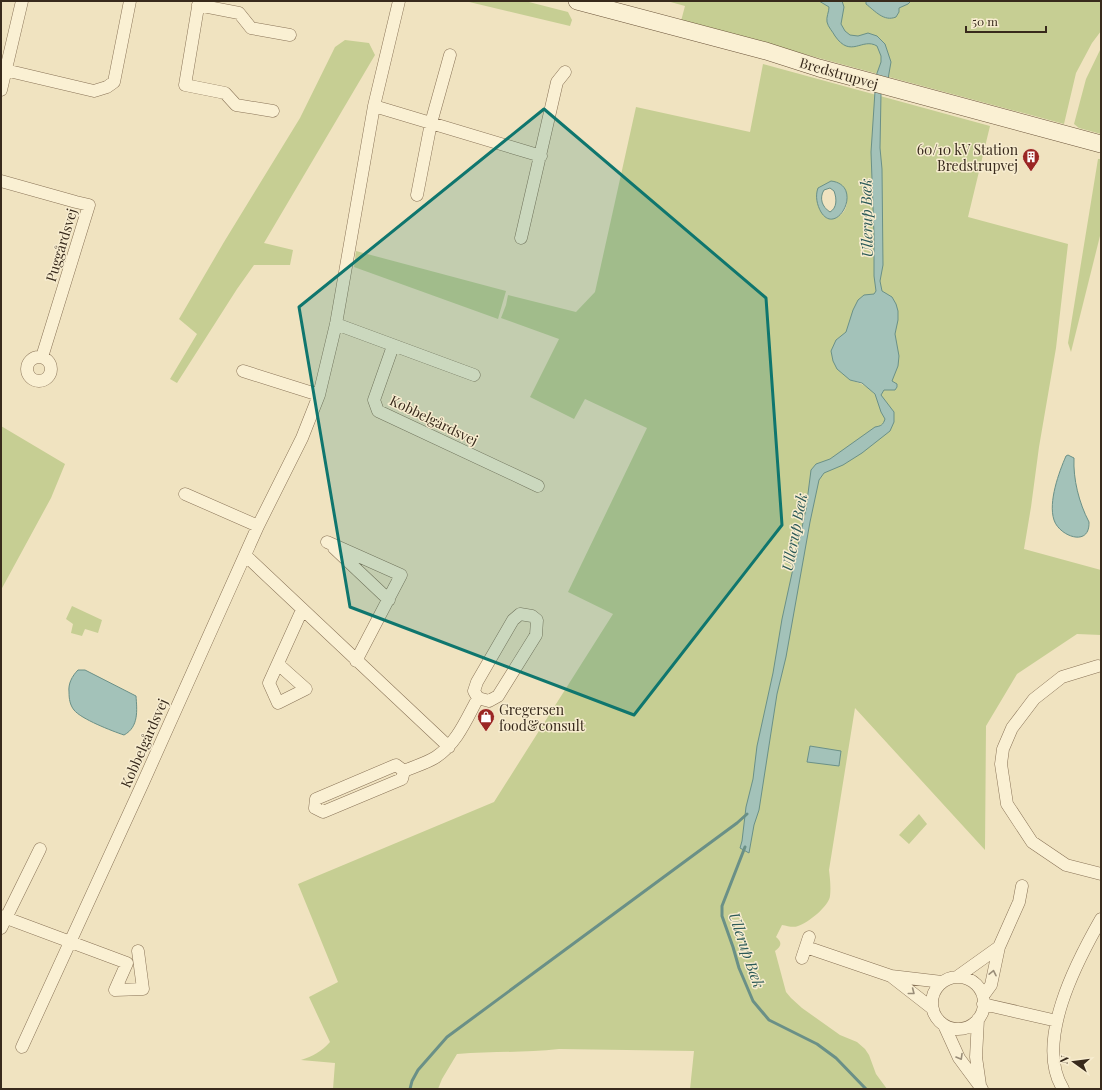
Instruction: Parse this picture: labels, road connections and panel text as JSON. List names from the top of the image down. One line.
{"streets":{"street":["Bredstrupvej","Puggårdsvej","Kobbelgårdsvej"]},"water":["Ullerup Bæk"],"places":{"building":["60/10 kV Station Bredstrupvej"],"shop":["Gregersen food&consult"]},"scale_bar":"50 m","north":"left"}
